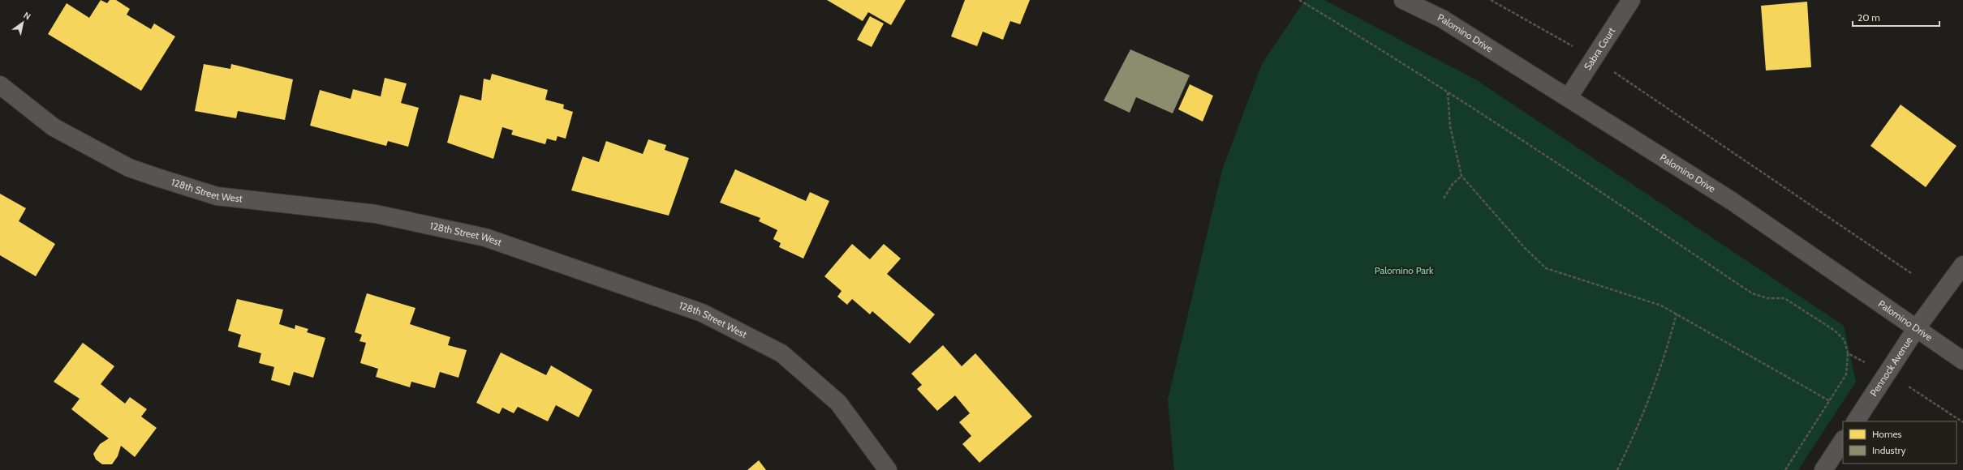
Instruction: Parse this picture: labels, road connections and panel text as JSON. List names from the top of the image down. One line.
{"streets":{"street":["Palomino Drive","Sabra Court","128th Street West","Pennock Avenue"]},"crossings":[["Palomino Drive","Sabra Court"],["Palomino Drive","Pennock Avenue"]],"parks":["Palomino Park"],"legend":["Homes","Industry"],"scale_bar":"20 m","north":"top right"}
